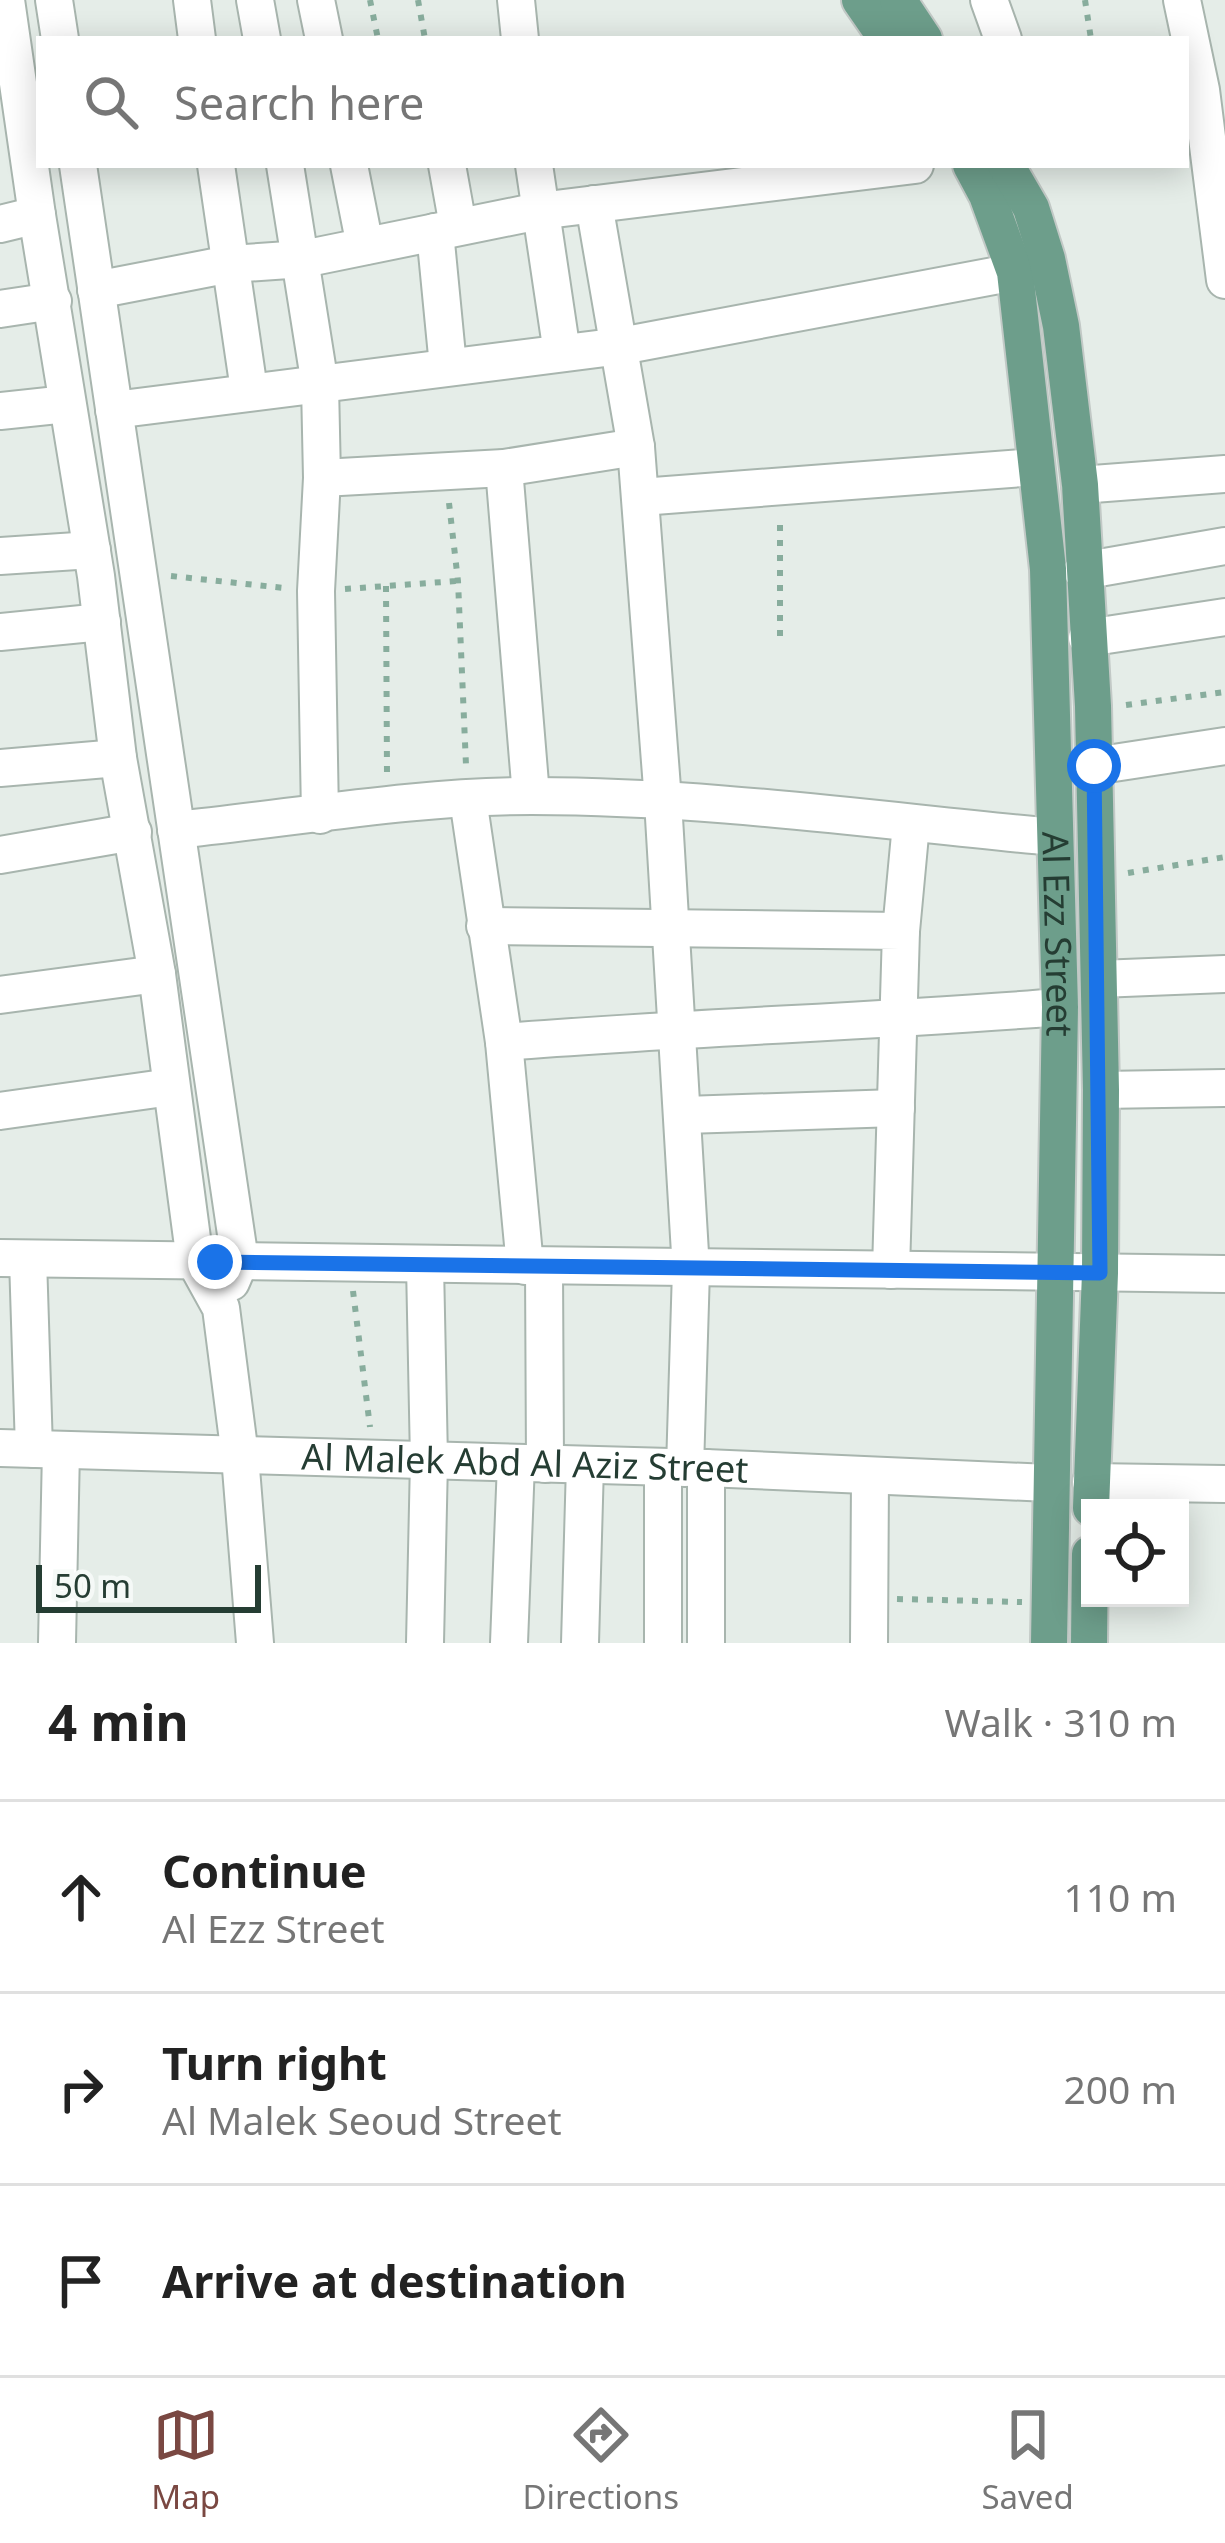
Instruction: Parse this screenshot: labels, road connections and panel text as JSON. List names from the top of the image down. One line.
{"streets":{"main road":["Al Ezz Street"],"street":["Al Malek Abd Al Aziz Street"]},"crossings":[["Al Ezz Street","Al Malek Abd Al Aziz Street"]],"scale_bar":"50 m","page":{"search":"Search here","scale":"50 m","heading":["4 min","Walk · 310 m"],"list":[["Continue","Al Ezz Street","110 m"],["Turn right","Al Malek Seoud Street","200 m"],"Arrive at destination"],"nav":["Map","Directions","Saved"]}}
